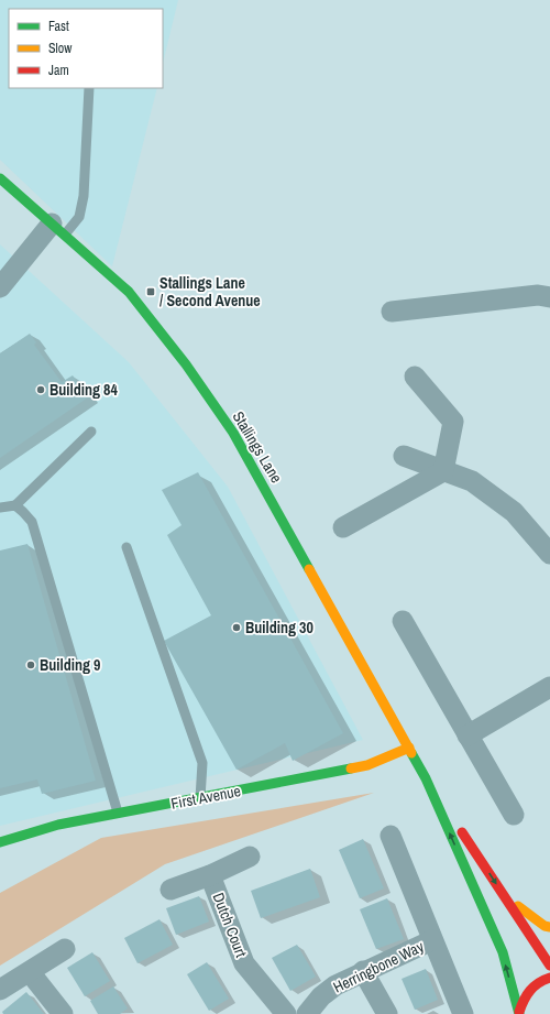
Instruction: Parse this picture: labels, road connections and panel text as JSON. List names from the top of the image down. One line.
{"streets":{"main road":["Stallings Lane","First Avenue"],"street":["Dutch Court","Herringbone Way"]},"crossings":[["Stallings Lane","First Avenue"]],"places":{"transit":["Stallings Lane / Second Avenue"],"other":["Building 84","Building 30","Building 9"]},"legend":["Fast","Slow","Jam"]}
